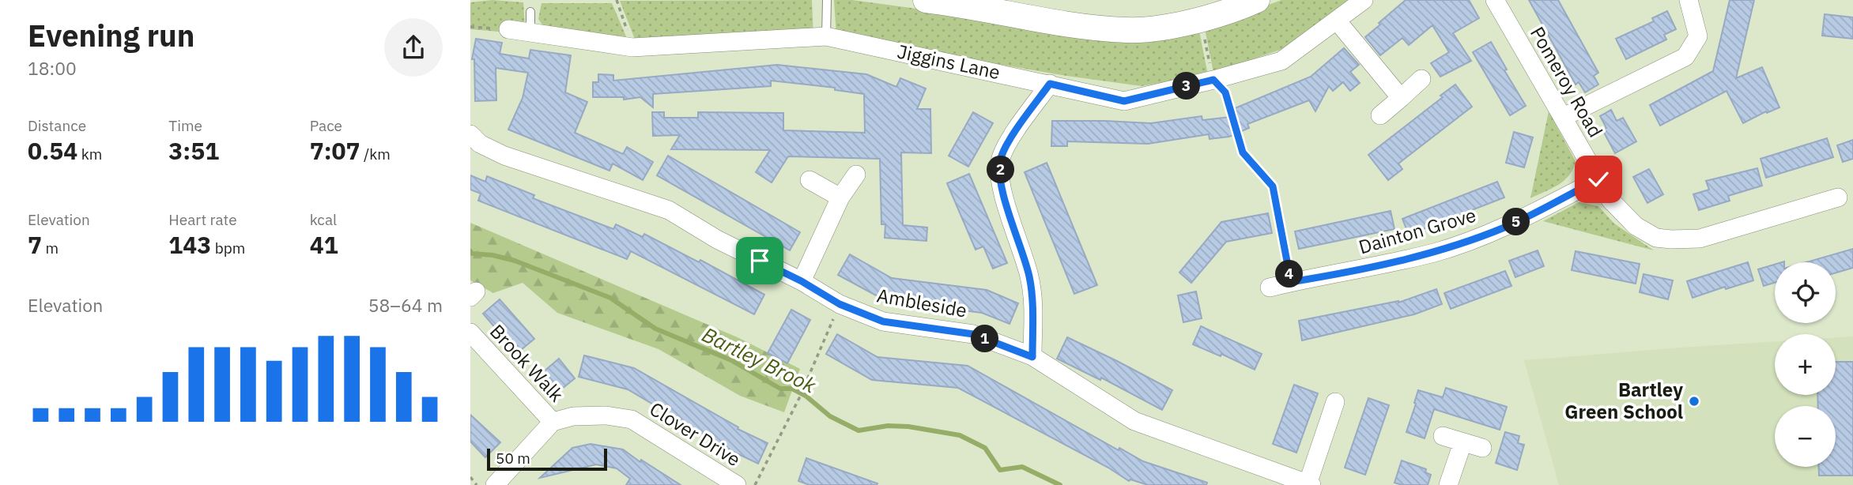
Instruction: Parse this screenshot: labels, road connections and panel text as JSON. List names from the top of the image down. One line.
{"streets":{"street":["Jiggins Lane","Pomeroy Road","Dainton Grove","Ambleside","Brook Walk","Clover Drive"]},"crossings":[["Pomeroy Road","Dainton Grove"],["Brook Walk","Clover Drive"]],"water":["Bartley Brook"],"places":["Bartley Green School"],"scale_bar":"50 m","page":{"heading":["Evening run","18:00"],"pins":["3","2","5","4","1"],"stats":[["Distance","0.54 km"],["Time","3:51"],["Pace","7:07 /km"],["Elevation","7 m"],["Heart rate","143 bpm"],["kcal","41"]],"map_buttons":["+","−"],"chart":["Elevation","58–64 m"],"scale":"50 m"}}
